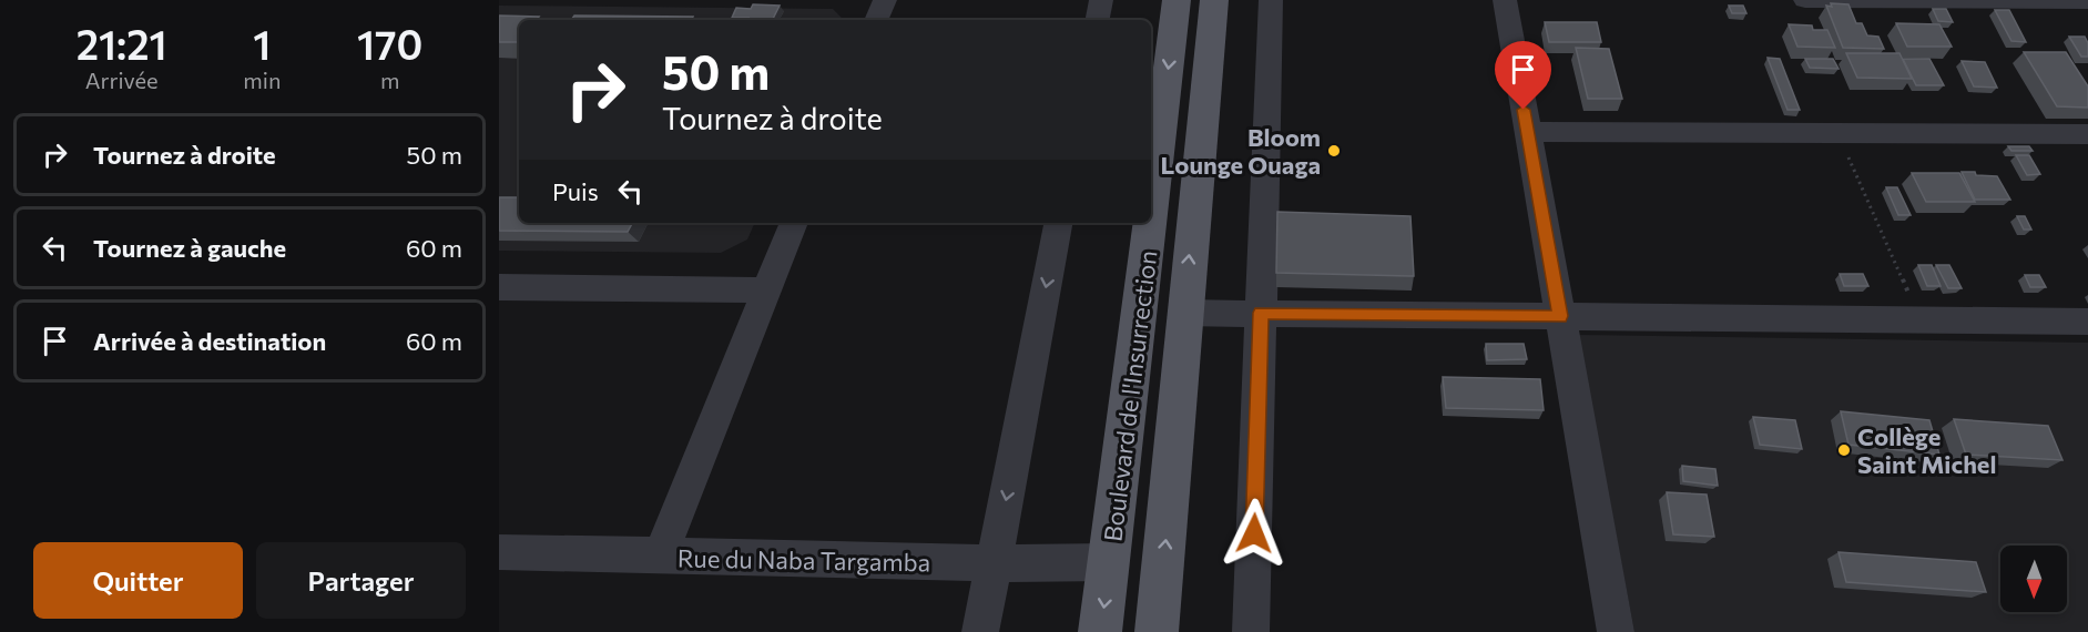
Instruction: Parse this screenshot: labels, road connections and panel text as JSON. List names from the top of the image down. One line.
{"streets":{"main road":["Boulevard de l'Insurrection"],"street":["Rue du Naba Targamba"]},"crossings":[["Boulevard de l'Insurrection","Rue du Naba Targamba"]],"places":["Bloom Lounge Ouaga","Collège Saint Michel"],"north":"bottom","page":{"eta":["21:21","Arrivée","1","min","170","m"],"turn":["50 m","Tournez à droite"],"list":[{"name":"Tournez à droite","value":"50 m"},{"name":"Tournez à gauche","value":"60 m"},{"name":"Arrivée à destination","value":"60 m"}],"then":"Puis","buttons":["Quitter","Partager"]}}
